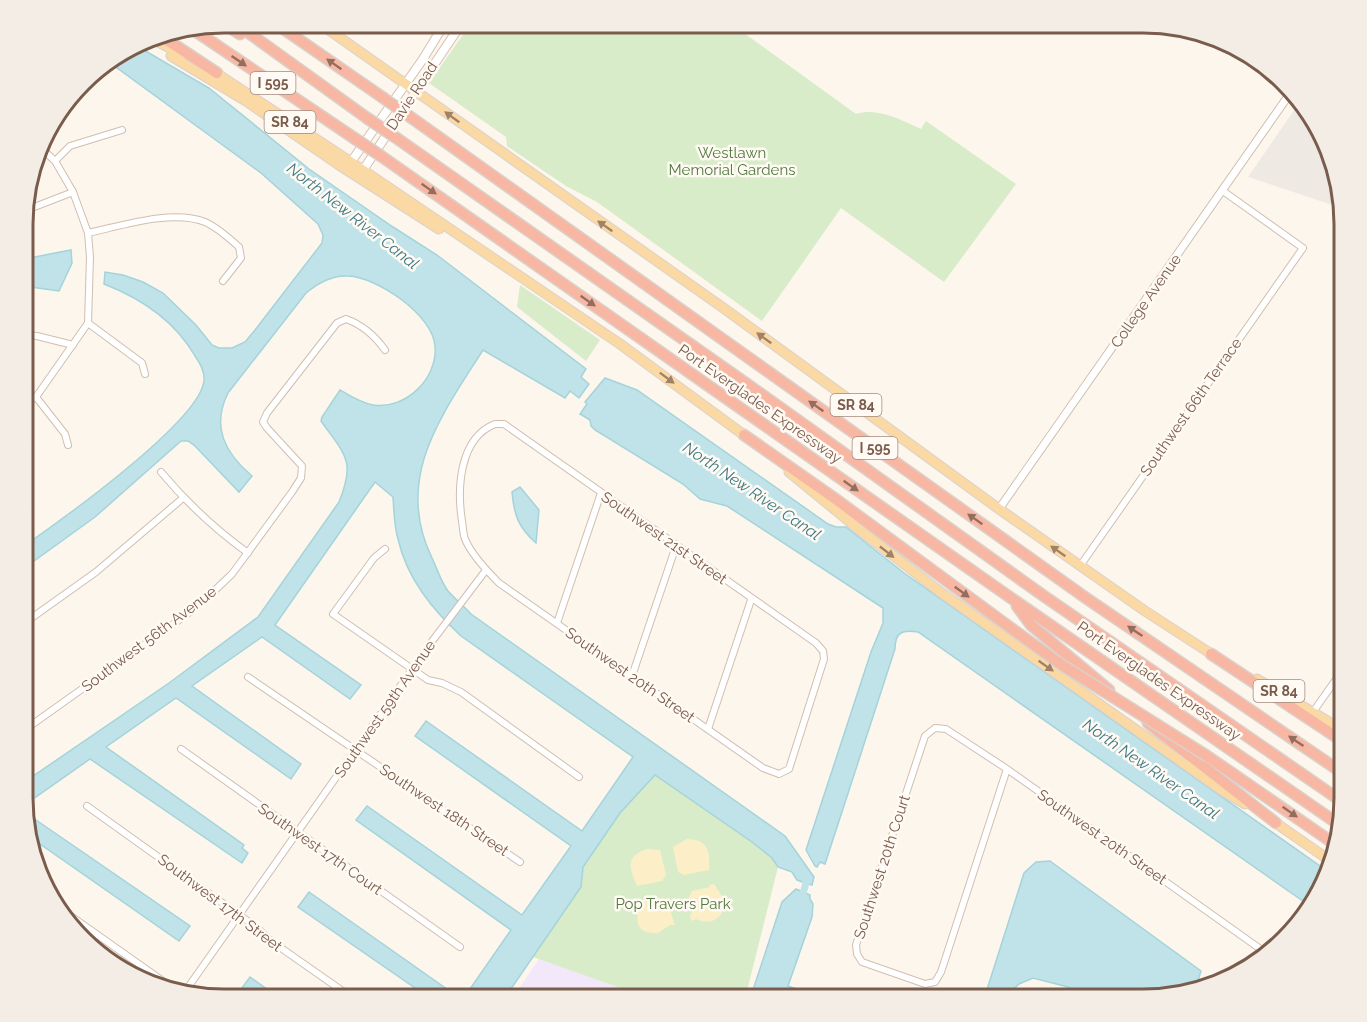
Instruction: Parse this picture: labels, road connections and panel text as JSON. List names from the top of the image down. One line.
{"streets":{"highway":["I 595","Port Everglades Expressway"],"main road":["Davie Road","SR 84"],"street":["College Avenue","Southwest 66th Terrace","Southwest 21st Street","Southwest 56th Avenue","Southwest 20th Street","Southwest 59th Avenue","Southwest 18th Street","Southwest 17th Court","Southwest 20th Court","Southwest 17th Street"]},"crossings":[["Davie Road","SR 84"],["SR 84","College Avenue"],["SR 84","Southwest 66th Terrace"],["College Avenue","Southwest 66th Terrace"],["Southwest 21st Street","Southwest 20th Street"],["Southwest 21st Street","Southwest 59th Avenue"],["Southwest 20th Street","Southwest 59th Avenue"],["Southwest 20th Street","Southwest 20th Court"],["Southwest 59th Avenue","Southwest 18th Street"],["Southwest 59th Avenue","Southwest 17th Court"],["Southwest 59th Avenue","Southwest 17th Street"]],"water":["North New River Canal"],"parks":["Westlawn Memorial Gardens","Pop Travers Park"]}
